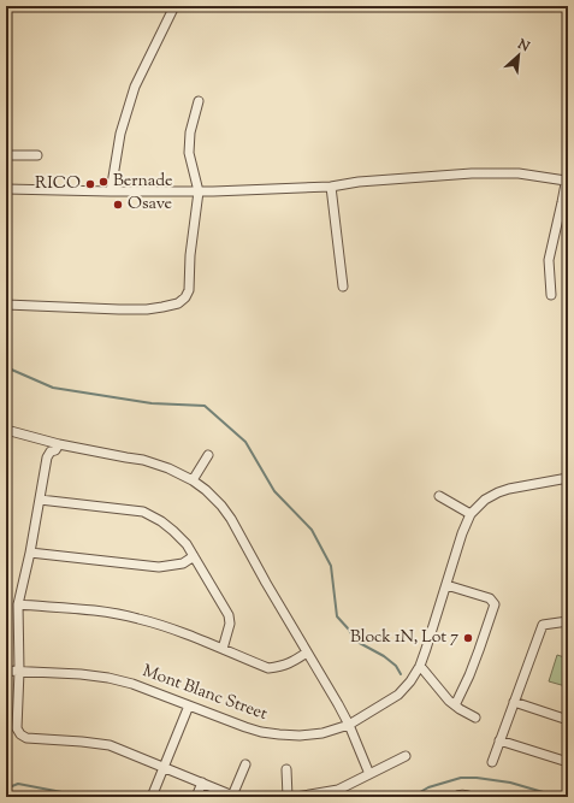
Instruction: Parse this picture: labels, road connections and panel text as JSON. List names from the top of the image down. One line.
{"streets":{"street":["Mont Blanc Street"]},"places":["Bernade","RICO","Osave","Block 1N, Lot 7"],"north":"top right"}
